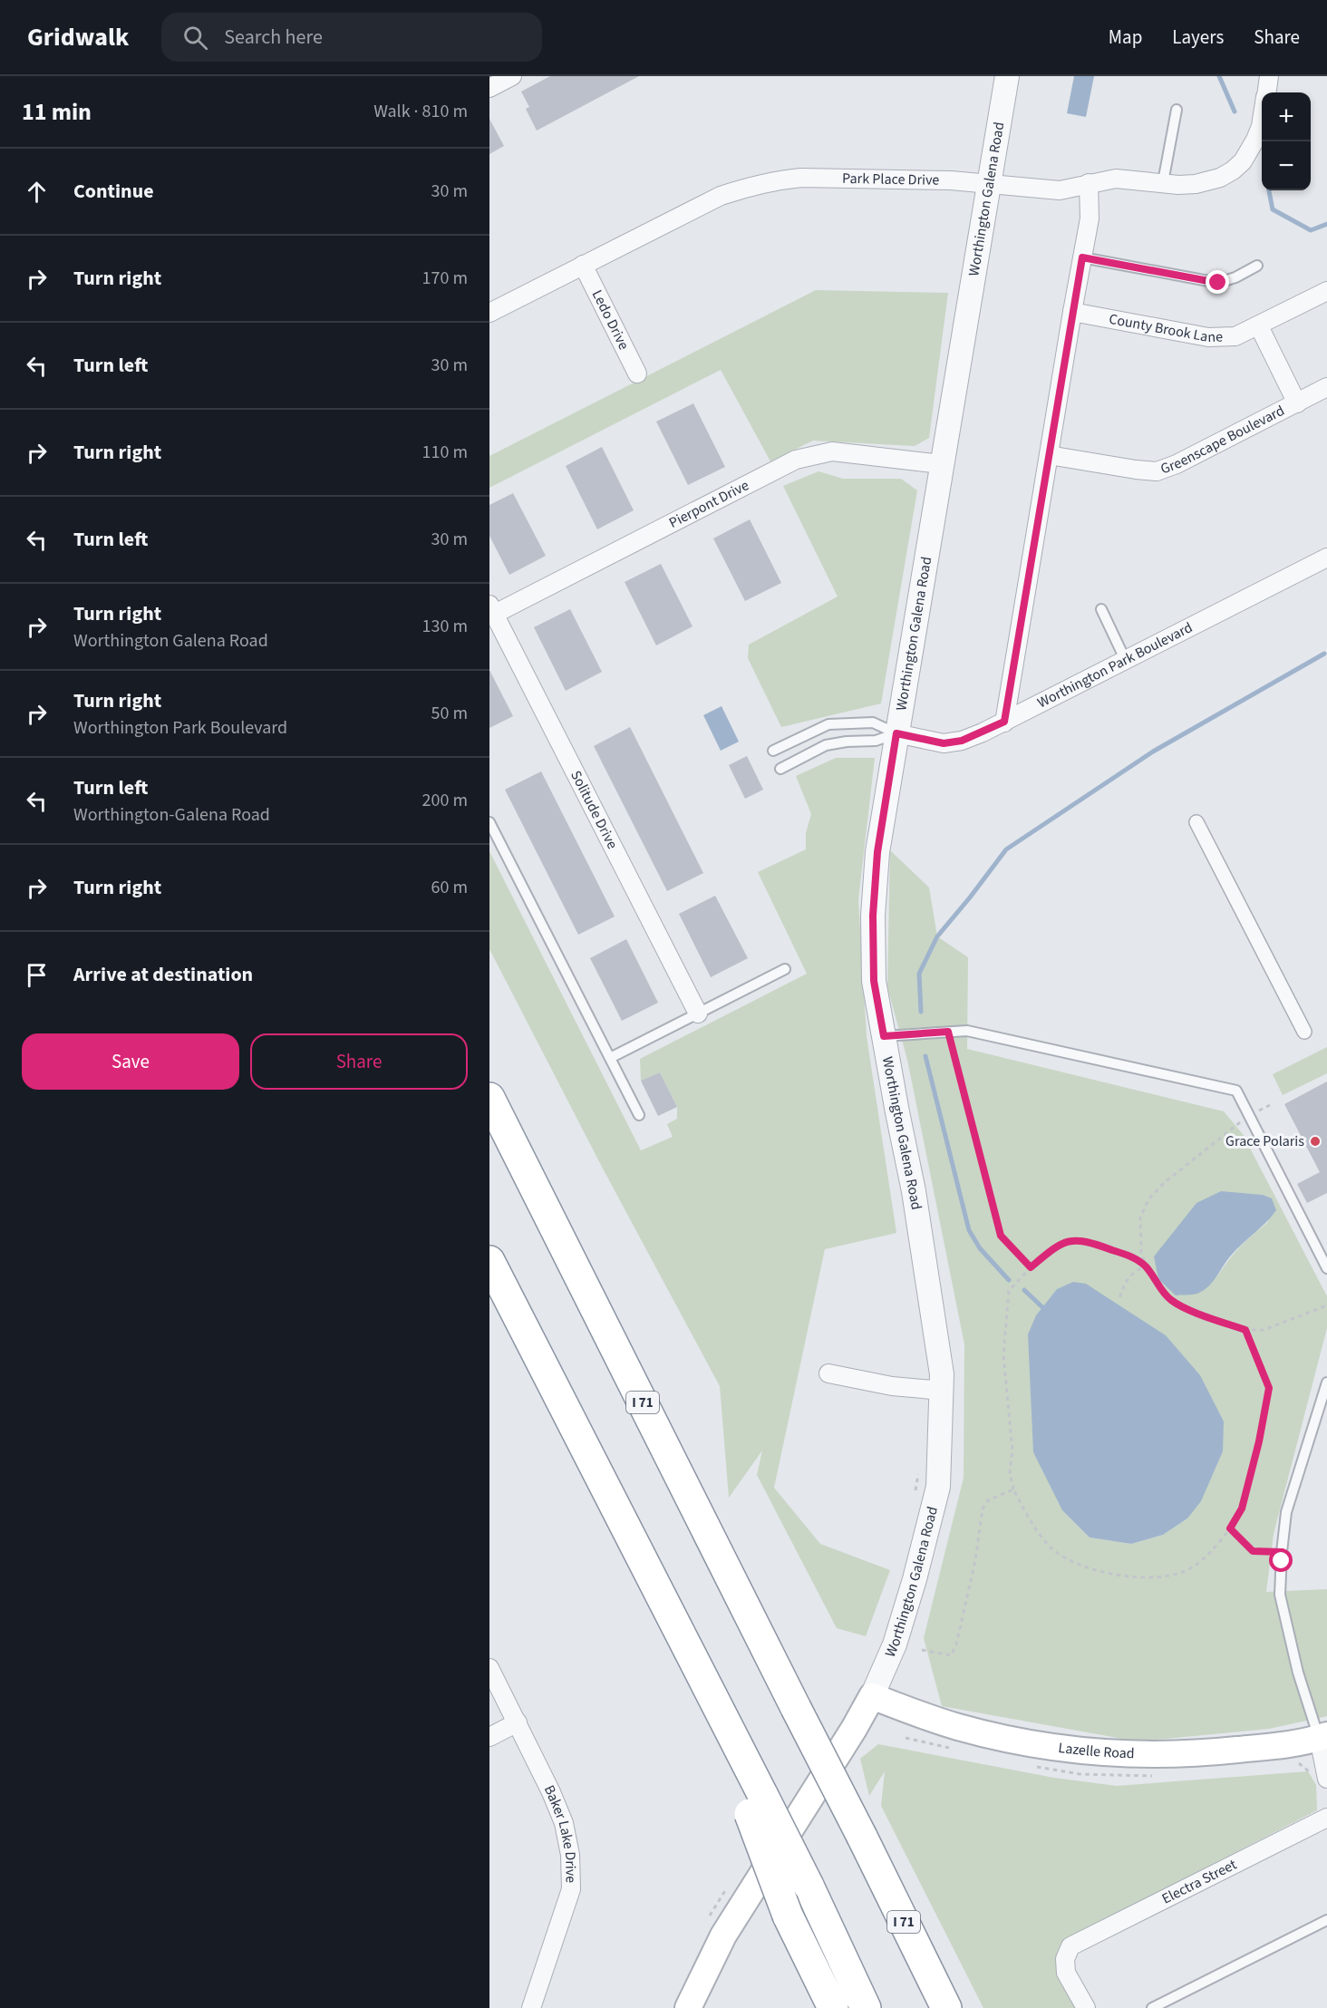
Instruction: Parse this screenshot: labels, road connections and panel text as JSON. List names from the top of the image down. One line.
{"streets":{"highway":["I 71"],"main road":["Worthington Galena Road","Lazelle Road"],"street":["Park Place Drive","Ledo Drive","County Brook Lane","Greenscape Boulevard","Pierpont Drive","Worthington Park Boulevard","Solitude Drive","Baker Lake Drive","Electra Street"]},"crossings":[["Park Place Drive","Worthington Galena Road"],["Park Place Drive","Ledo Drive"],["Worthington Galena Road","Pierpont Drive"],["Worthington Galena Road","Worthington Park Boulevard"],["Worthington Galena Road","Lazelle Road"],["Pierpont Drive","Solitude Drive"]],"places":["Grace Polaris"],"page":{"header":"Gridwalk","search":"Search here","nav":["Map","Layers","Share"],"heading":["11 min","Walk · 810 m"],"map_buttons":["+","−"],"list":[["Continue","30 m"],["Turn right","170 m"],["Turn left","30 m"],["Turn right","110 m"],["Turn left","30 m"],["Turn right","Worthington Galena Road","130 m"],["Turn right","Worthington Park Boulevard","50 m"],["Turn left","Worthington-Galena Road","200 m"],["Turn right","60 m"],"Arrive at destination"],"buttons":["Save","Share"]}}
